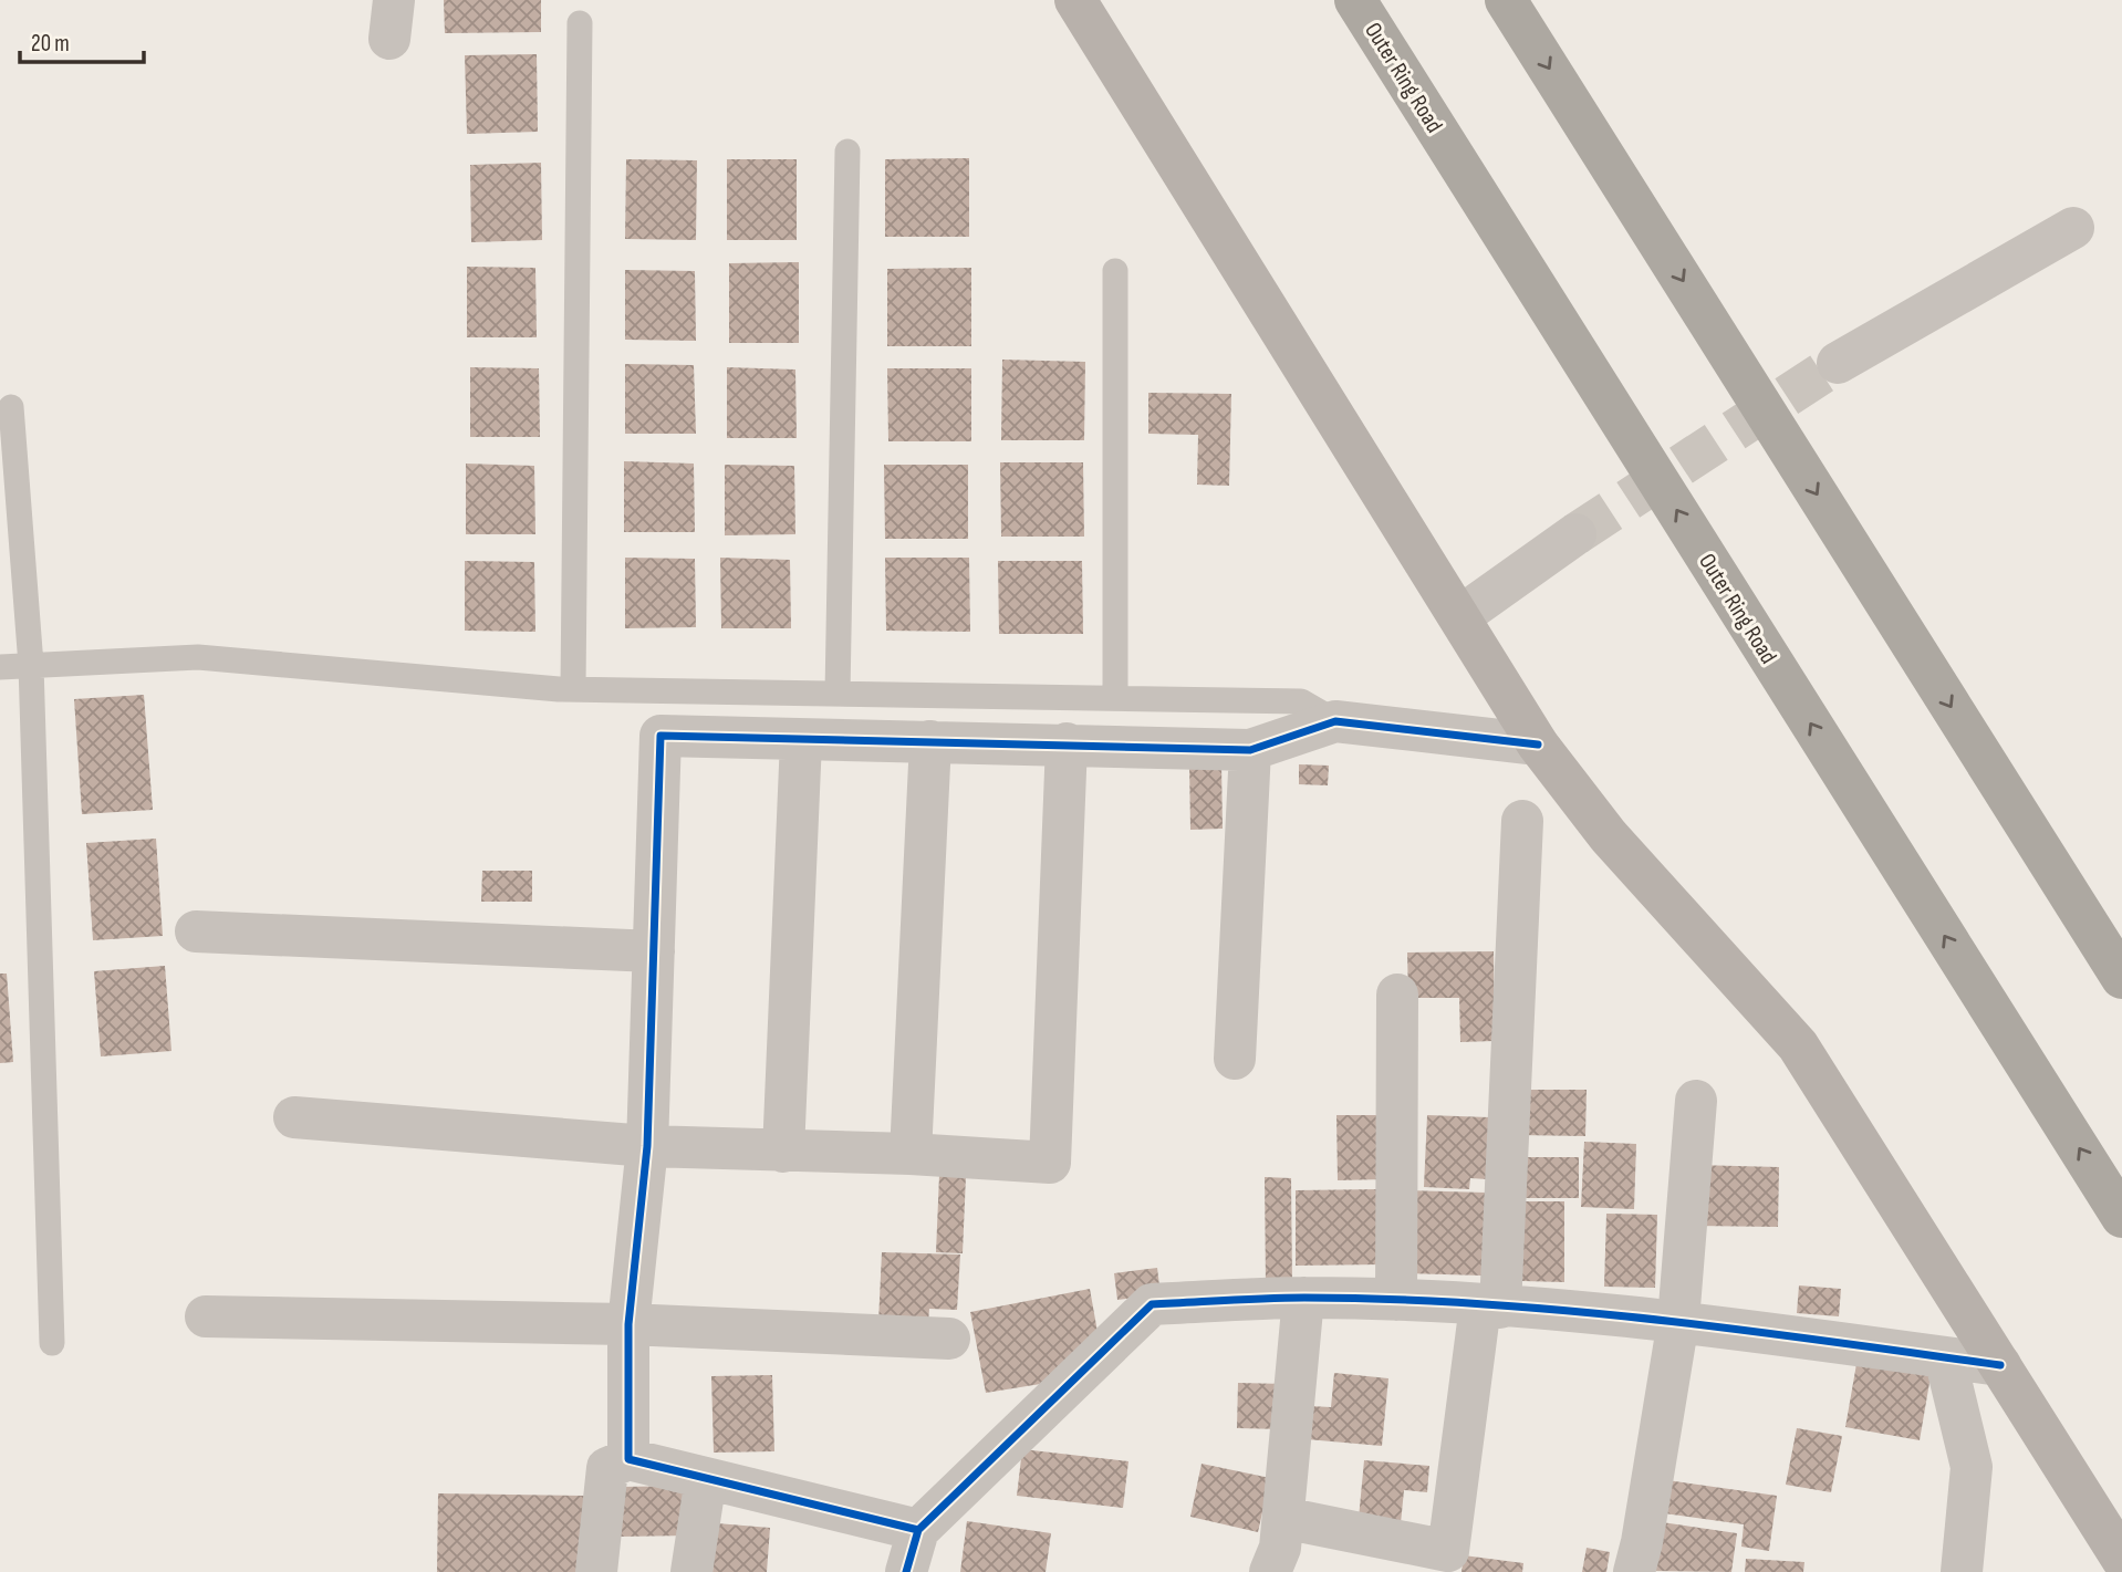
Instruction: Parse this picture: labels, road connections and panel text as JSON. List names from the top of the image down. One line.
{"streets":{"highway":["Outer Ring Road"]},"scale_bar":"20 m"}
